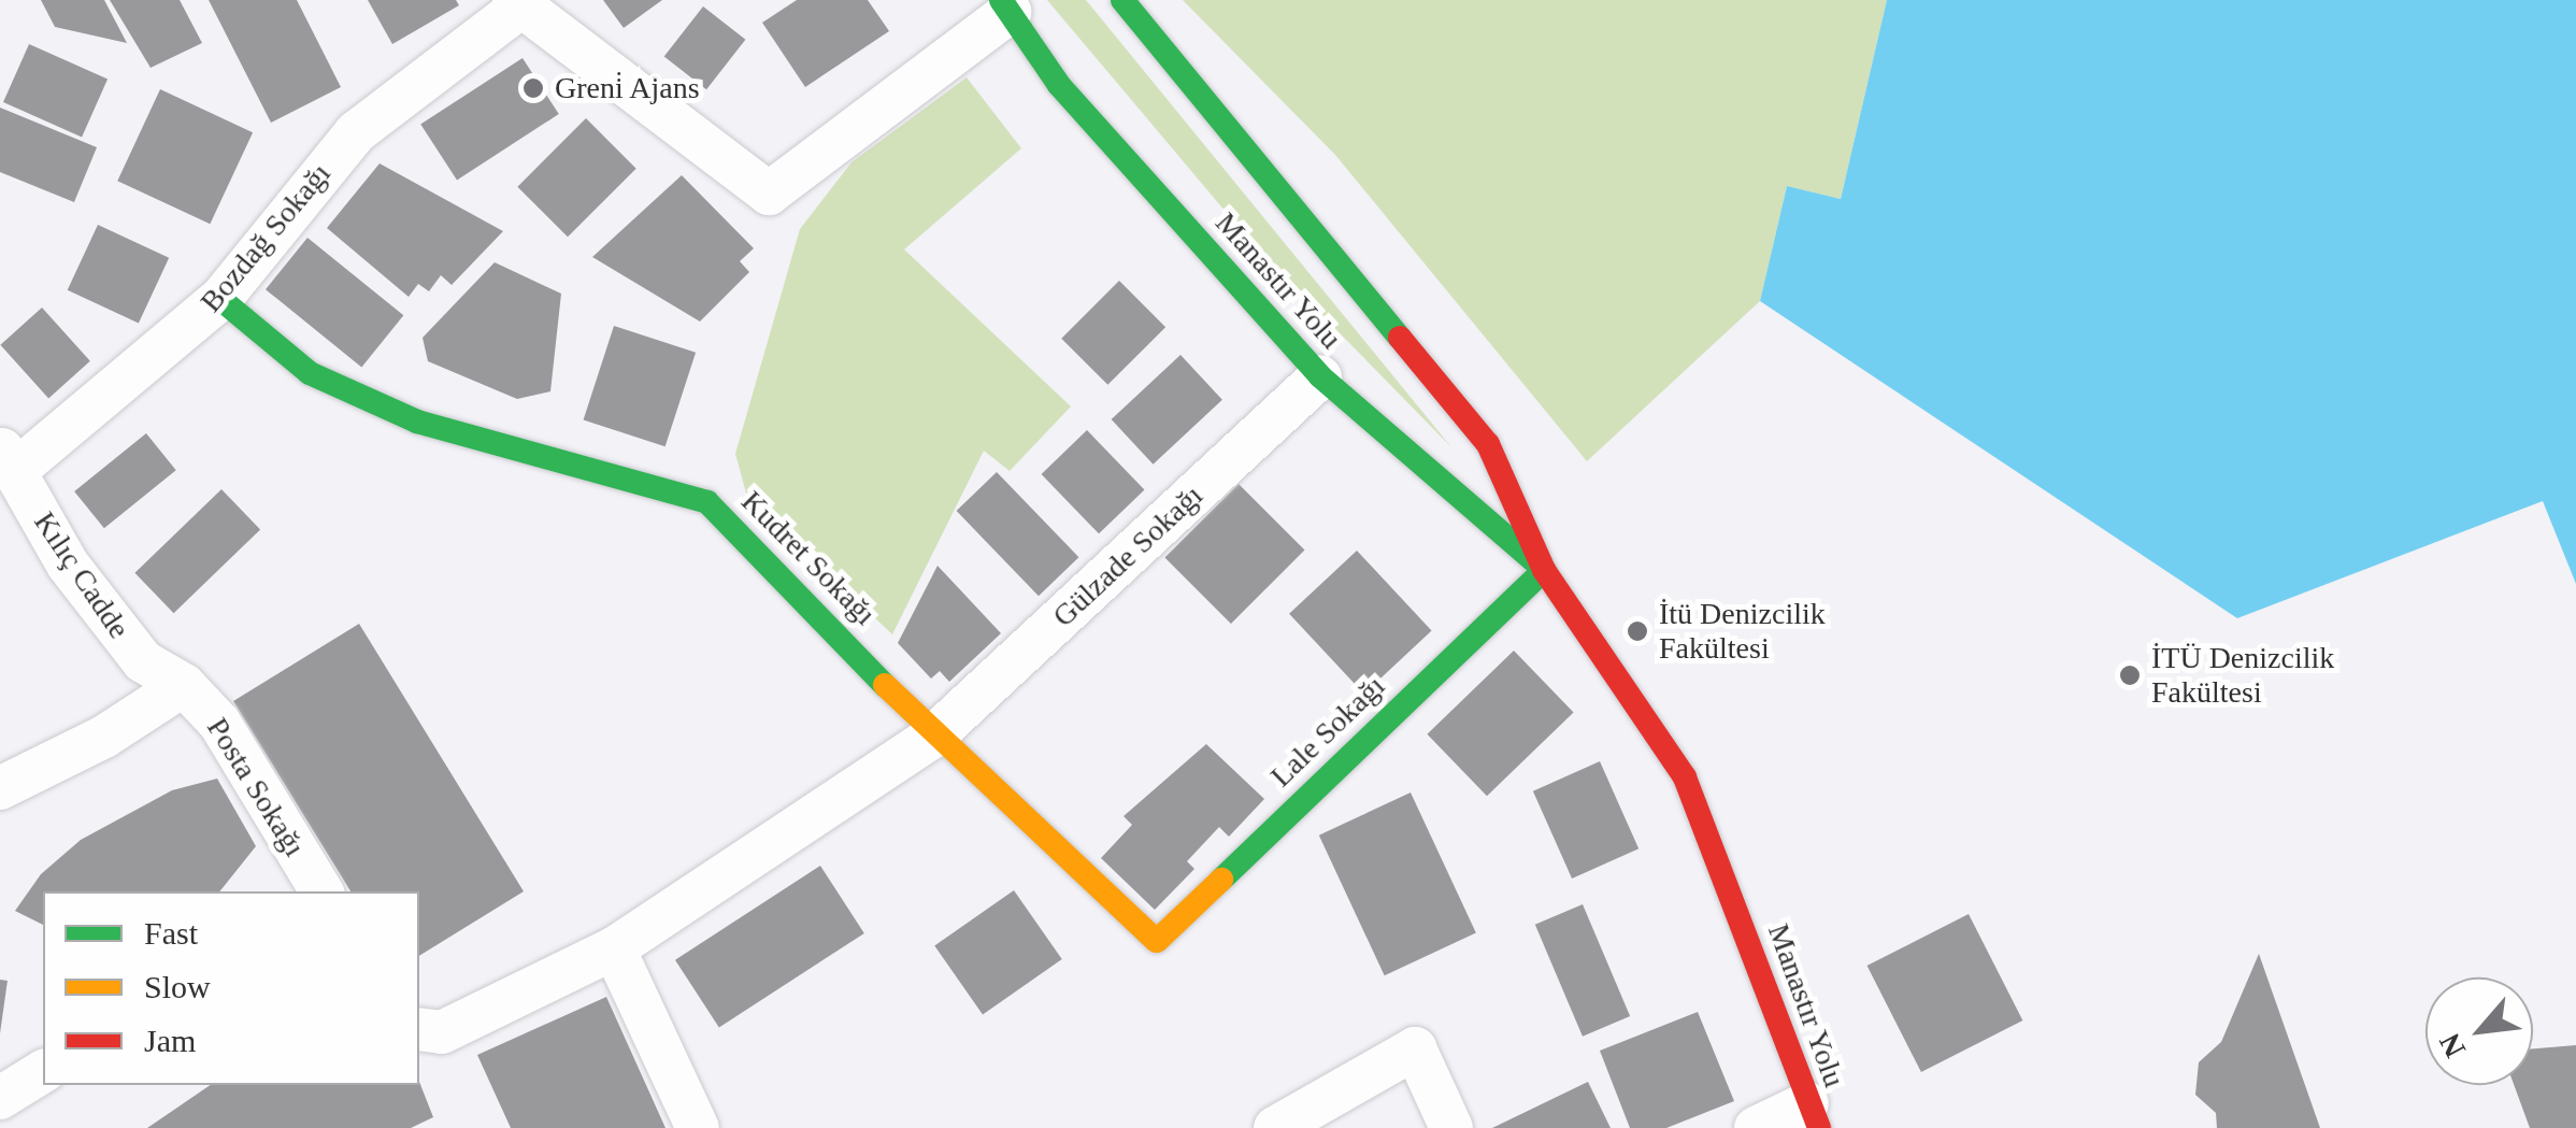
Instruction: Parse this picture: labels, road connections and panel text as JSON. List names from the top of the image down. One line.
{"streets":{"main road":["Manastır Yolu","Kudret Sokağı","Lale Sokağı"],"street":["Bozdağ Sokağı","Gülzade Sokağı","Kılıç Cadde","Posta Sokağı"]},"crossings":[["Bozdağ Sokağı","Kudret Sokağı"],["Bozdağ Sokağı","Kılıç Cadde"],["Manastır Yolu","Gülzade Sokağı"],["Manastır Yolu","Lale Sokağı"],["Gülzade Sokağı","Kudret Sokağı"],["Kudret Sokağı","Lale Sokağı"],["Kılıç Cadde","Posta Sokağı"]],"places":["Greni̇ Ajans","İtü Denizcilik Fakültesi","İTÜ Denizcilik Fakültesi"],"legend":["Fast","Slow","Jam"],"north":"bottom left"}
